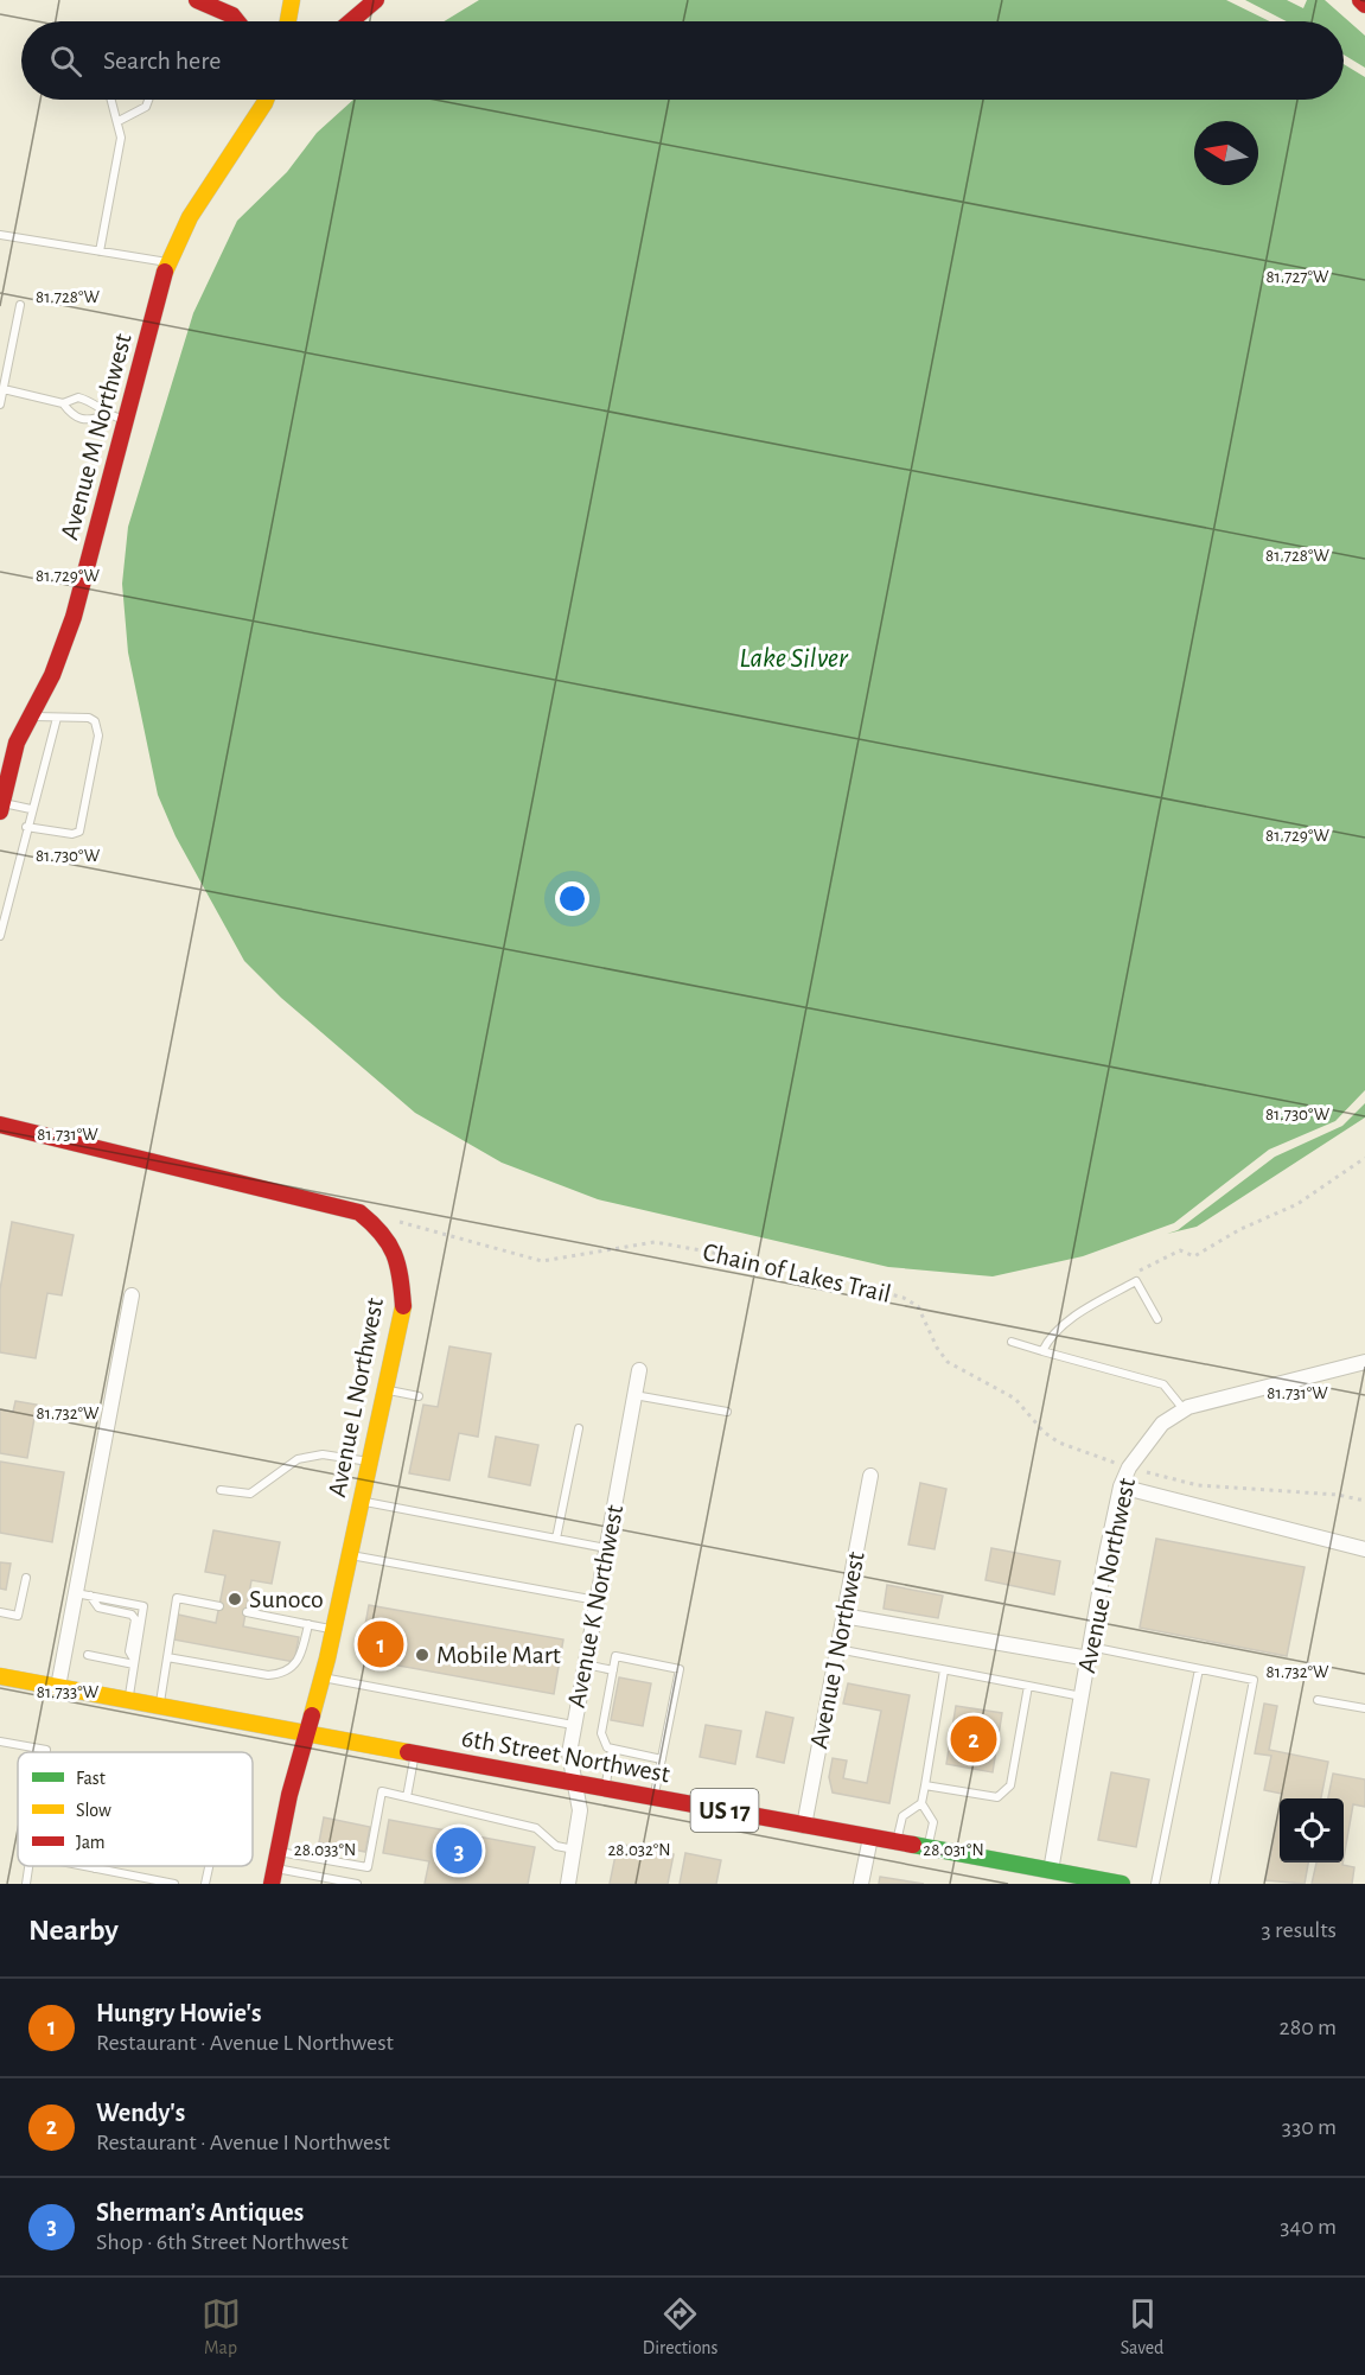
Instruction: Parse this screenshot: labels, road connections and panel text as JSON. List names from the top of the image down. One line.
{"streets":{"main road":["Avenue M Northwest","Avenue L Northwest","6th Street Northwest","US 17"],"street":["Avenue I Northwest","Avenue K Northwest","Avenue J Northwest"],"path":["Chain of Lakes Trail"]},"crossings":[["Chain of Lakes Trail","Avenue L Northwest"],["Chain of Lakes Trail","Avenue I Northwest"],["Avenue L Northwest","6th Street Northwest"],["Avenue I Northwest","6th Street Northwest"],["Avenue K Northwest","6th Street Northwest"],["Avenue J Northwest","6th Street Northwest"]],"water":["Lake Silver"],"places":["Sunoco","Mobile Mart"],"legend":["Fast","Slow","Jam"],"north":"left","page":{"search":"Search here","pins":["1","2","3"],"heading":["Nearby","3 results"],"list":[{"mark":"1","name":"Hungry Howie's","note":"Restaurant · Avenue L Northwest","value":"280 m"},{"mark":"2","name":"Wendy's","note":"Restaurant · Avenue I Northwest","value":"330 m"},{"mark":"3","name":"Sherman’s Antiques","note":"Shop · 6th Street Northwest","value":"340 m"}],"nav":["Map","Directions","Saved"]},"coordinates":["81.727°W","81.728°W","81.729°W","81.730°W","81.731°W","81.732°W","81.733°W","28.033°N","28.032°N","28.031°N"]}
